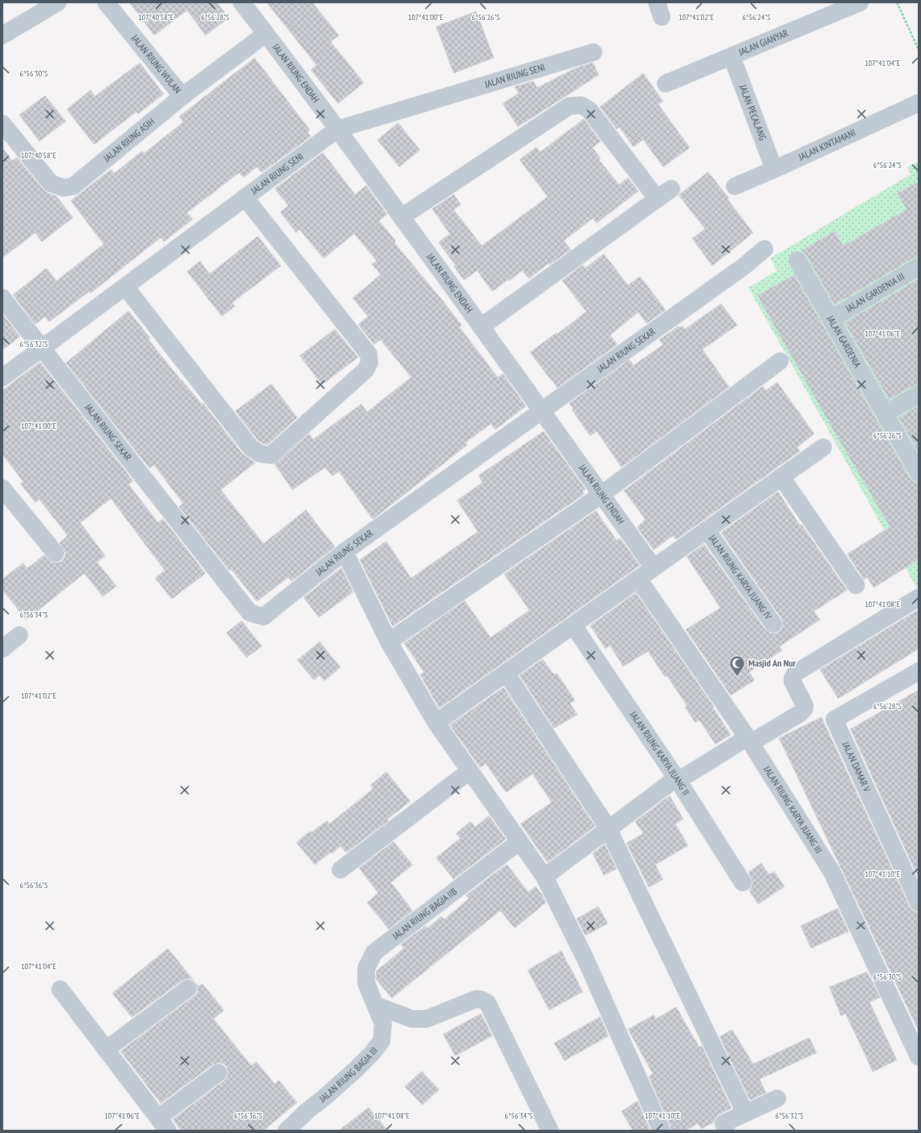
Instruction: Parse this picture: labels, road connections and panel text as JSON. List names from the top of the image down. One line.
{"streets":{"street":["JALAN GIANYAR","JALAN RIUNG WULAN","JALAN RIUNG ENDAH","JALAN RIUNG SENI","JALAN PECALANG","JALAN RIUNG ASIH","JALAN KINTAMANI","JALAN GARDENIA III","JALAN GARDENIA","JALAN RIUNG SEKAR","JALAN RIUNG KARYA JUANG IV","JALAN RIUNG KARYA JUANG II","JALAN DAMAR V","JALAN RIUNG KARYA JUANG III","JALAN RIUNG BAGJA IIB","JALAN RIUNG BAGJA III"]},"crossings":[["JALAN GIANYAR","JALAN PECALANG"],["JALAN RIUNG WULAN","JALAN RIUNG ASIH"],["JALAN RIUNG ENDAH","JALAN RIUNG SENI"],["JALAN RIUNG ENDAH","JALAN RIUNG ASIH"],["JALAN RIUNG ENDAH","JALAN RIUNG SEKAR"],["JALAN RIUNG SENI","JALAN RIUNG SEKAR"],["JALAN PECALANG","JALAN KINTAMANI"],["JALAN GARDENIA III","JALAN GARDENIA"],["JALAN RIUNG BAGJA IIB","JALAN RIUNG BAGJA III"]],"places":{"mosque":["Masjid An Nur"]},"coordinates":["107°40'58\"E","6°56'28\"S","107°41'00\"E","6°56'26\"S","107°41'02\"E","6°56'24\"S","107°41'04\"E","6°56'30\"S","107°41'06\"E","6°56'32\"S","107°41'08\"E","6°56'34\"S","107°41'10\"E","6°56'36\"S"]}
